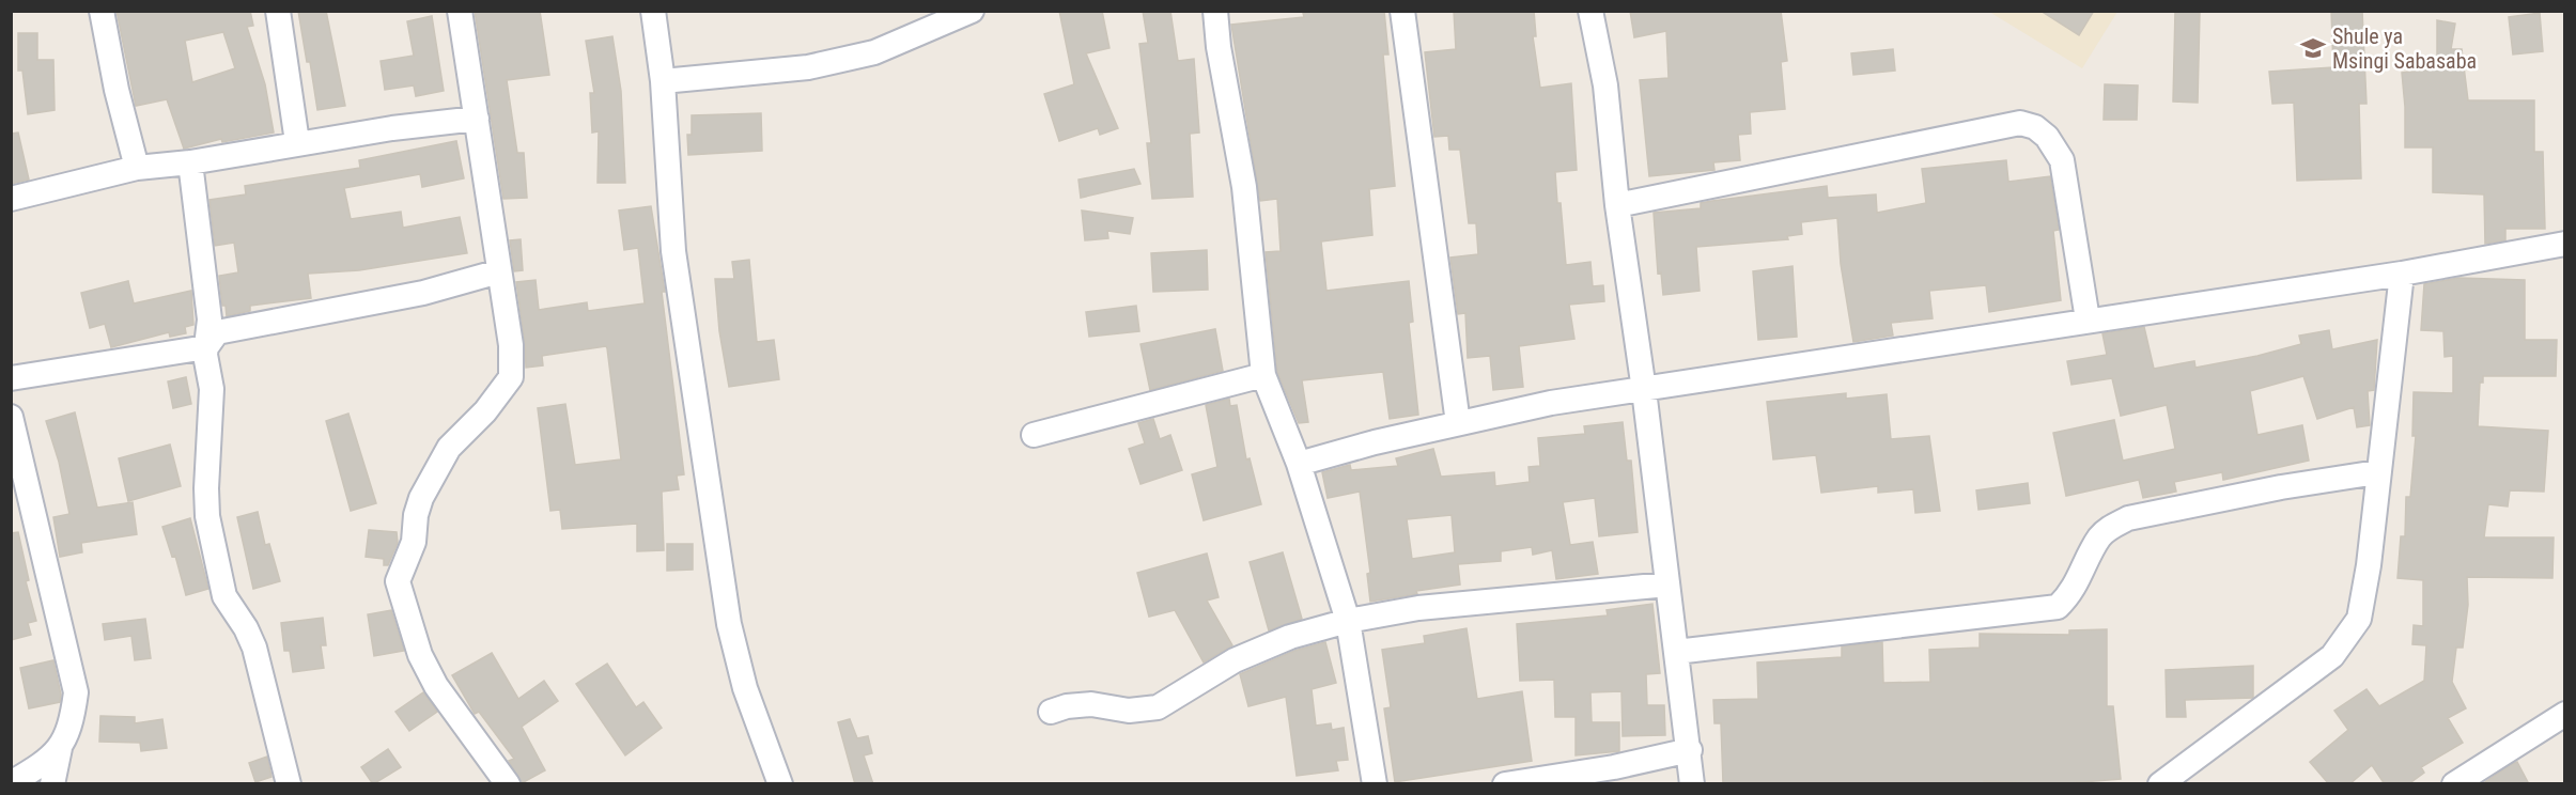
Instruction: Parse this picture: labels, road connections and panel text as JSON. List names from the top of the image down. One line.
{"places":{"school or university":["Shule ya Msingi Sabasaba"]}}
